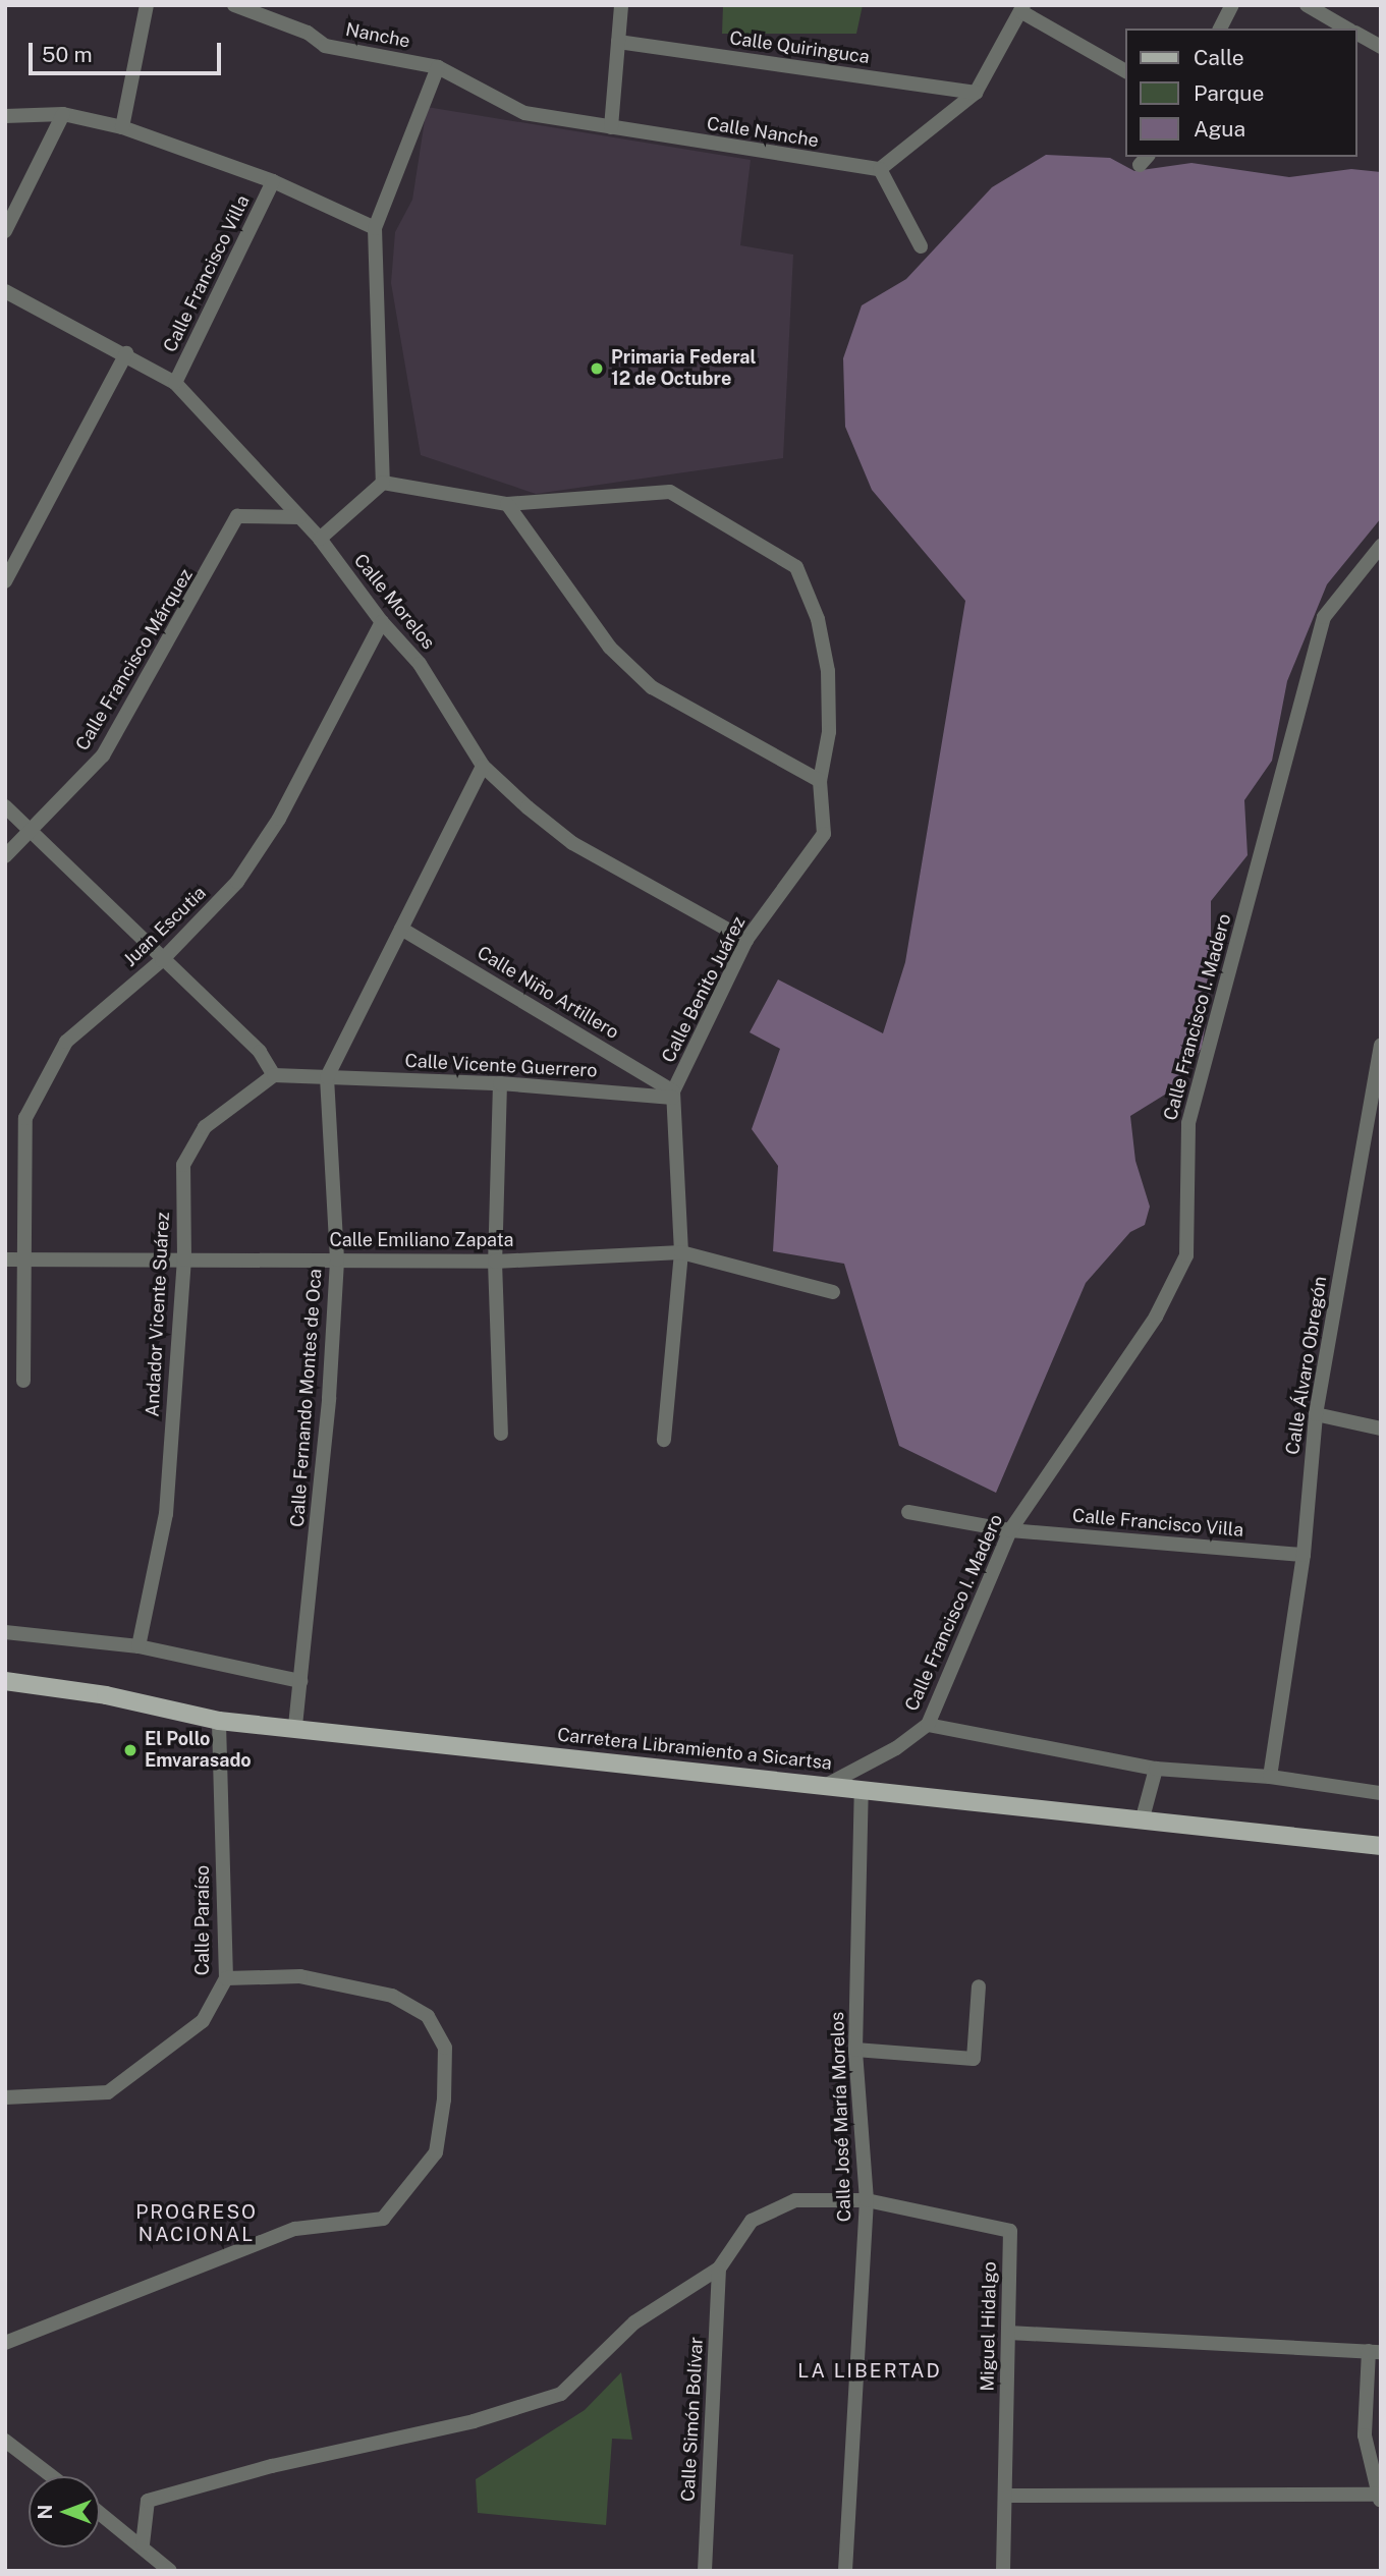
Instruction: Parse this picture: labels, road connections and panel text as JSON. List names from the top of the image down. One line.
{"streets":{"main road":["Carretera Libramiento a Sicartsa"],"street":["Nanche","Calle Quiringuca","Calle Nanche","Calle Francisco Villa","Calle Morelos","Calle Francisco Márquez","Juan Escutia","Calle Benito Juárez","Calle Niño Artillero","Calle Francisco I. Madero","Calle Vicente Guerrero","Calle Emiliano Zapata","Andador Vicente Suárez","Calle Álvaro Obregón","Calle Fernando Montes de Oca","Calle Paraíso","Calle José María Morelos","Miguel Hidalgo","Calle Simón Bolívar"]},"crossings":[["Nanche","Calle Nanche"],["Calle Francisco Villa","Calle Morelos"],["Calle Francisco Villa","Calle Francisco I. Madero"],["Calle Francisco Villa","Calle Álvaro Obregón"],["Calle Morelos","Calle Francisco Márquez"],["Calle Morelos","Juan Escutia"],["Calle Morelos","Calle Benito Juárez"],["Calle Morelos","Calle Fernando Montes de Oca"],["Juan Escutia","Calle Emiliano Zapata"],["Calle Benito Juárez","Calle Niño Artillero"],["Calle Benito Juárez","Calle Vicente Guerrero"],["Calle Benito Juárez","Calle Emiliano Zapata"],["Calle Niño Artillero","Calle Vicente Guerrero"],["Calle Niño Artillero","Calle Fernando Montes de Oca"],["Calle Francisco I. Madero","Carretera Libramiento a Sicartsa"],["Calle Vicente Guerrero","Calle Fernando Montes de Oca"],["Calle Emiliano Zapata","Andador Vicente Suárez"],["Calle Emiliano Zapata","Calle Fernando Montes de Oca"],["Calle Fernando Montes de Oca","Carretera Libramiento a Sicartsa"],["Carretera Libramiento a Sicartsa","Calle Paraíso"],["Carretera Libramiento a Sicartsa","Calle José María Morelos"],["Calle José María Morelos","Miguel Hidalgo"]],"districts":["PROGRESO NACIONAL","LA LIBERTAD"],"places":["Primaria Federal 12 de Octubre","El Pollo Emvarasado"],"legend":["Calle","Parque","Agua"],"scale_bar":"50 m","north":"left"}
